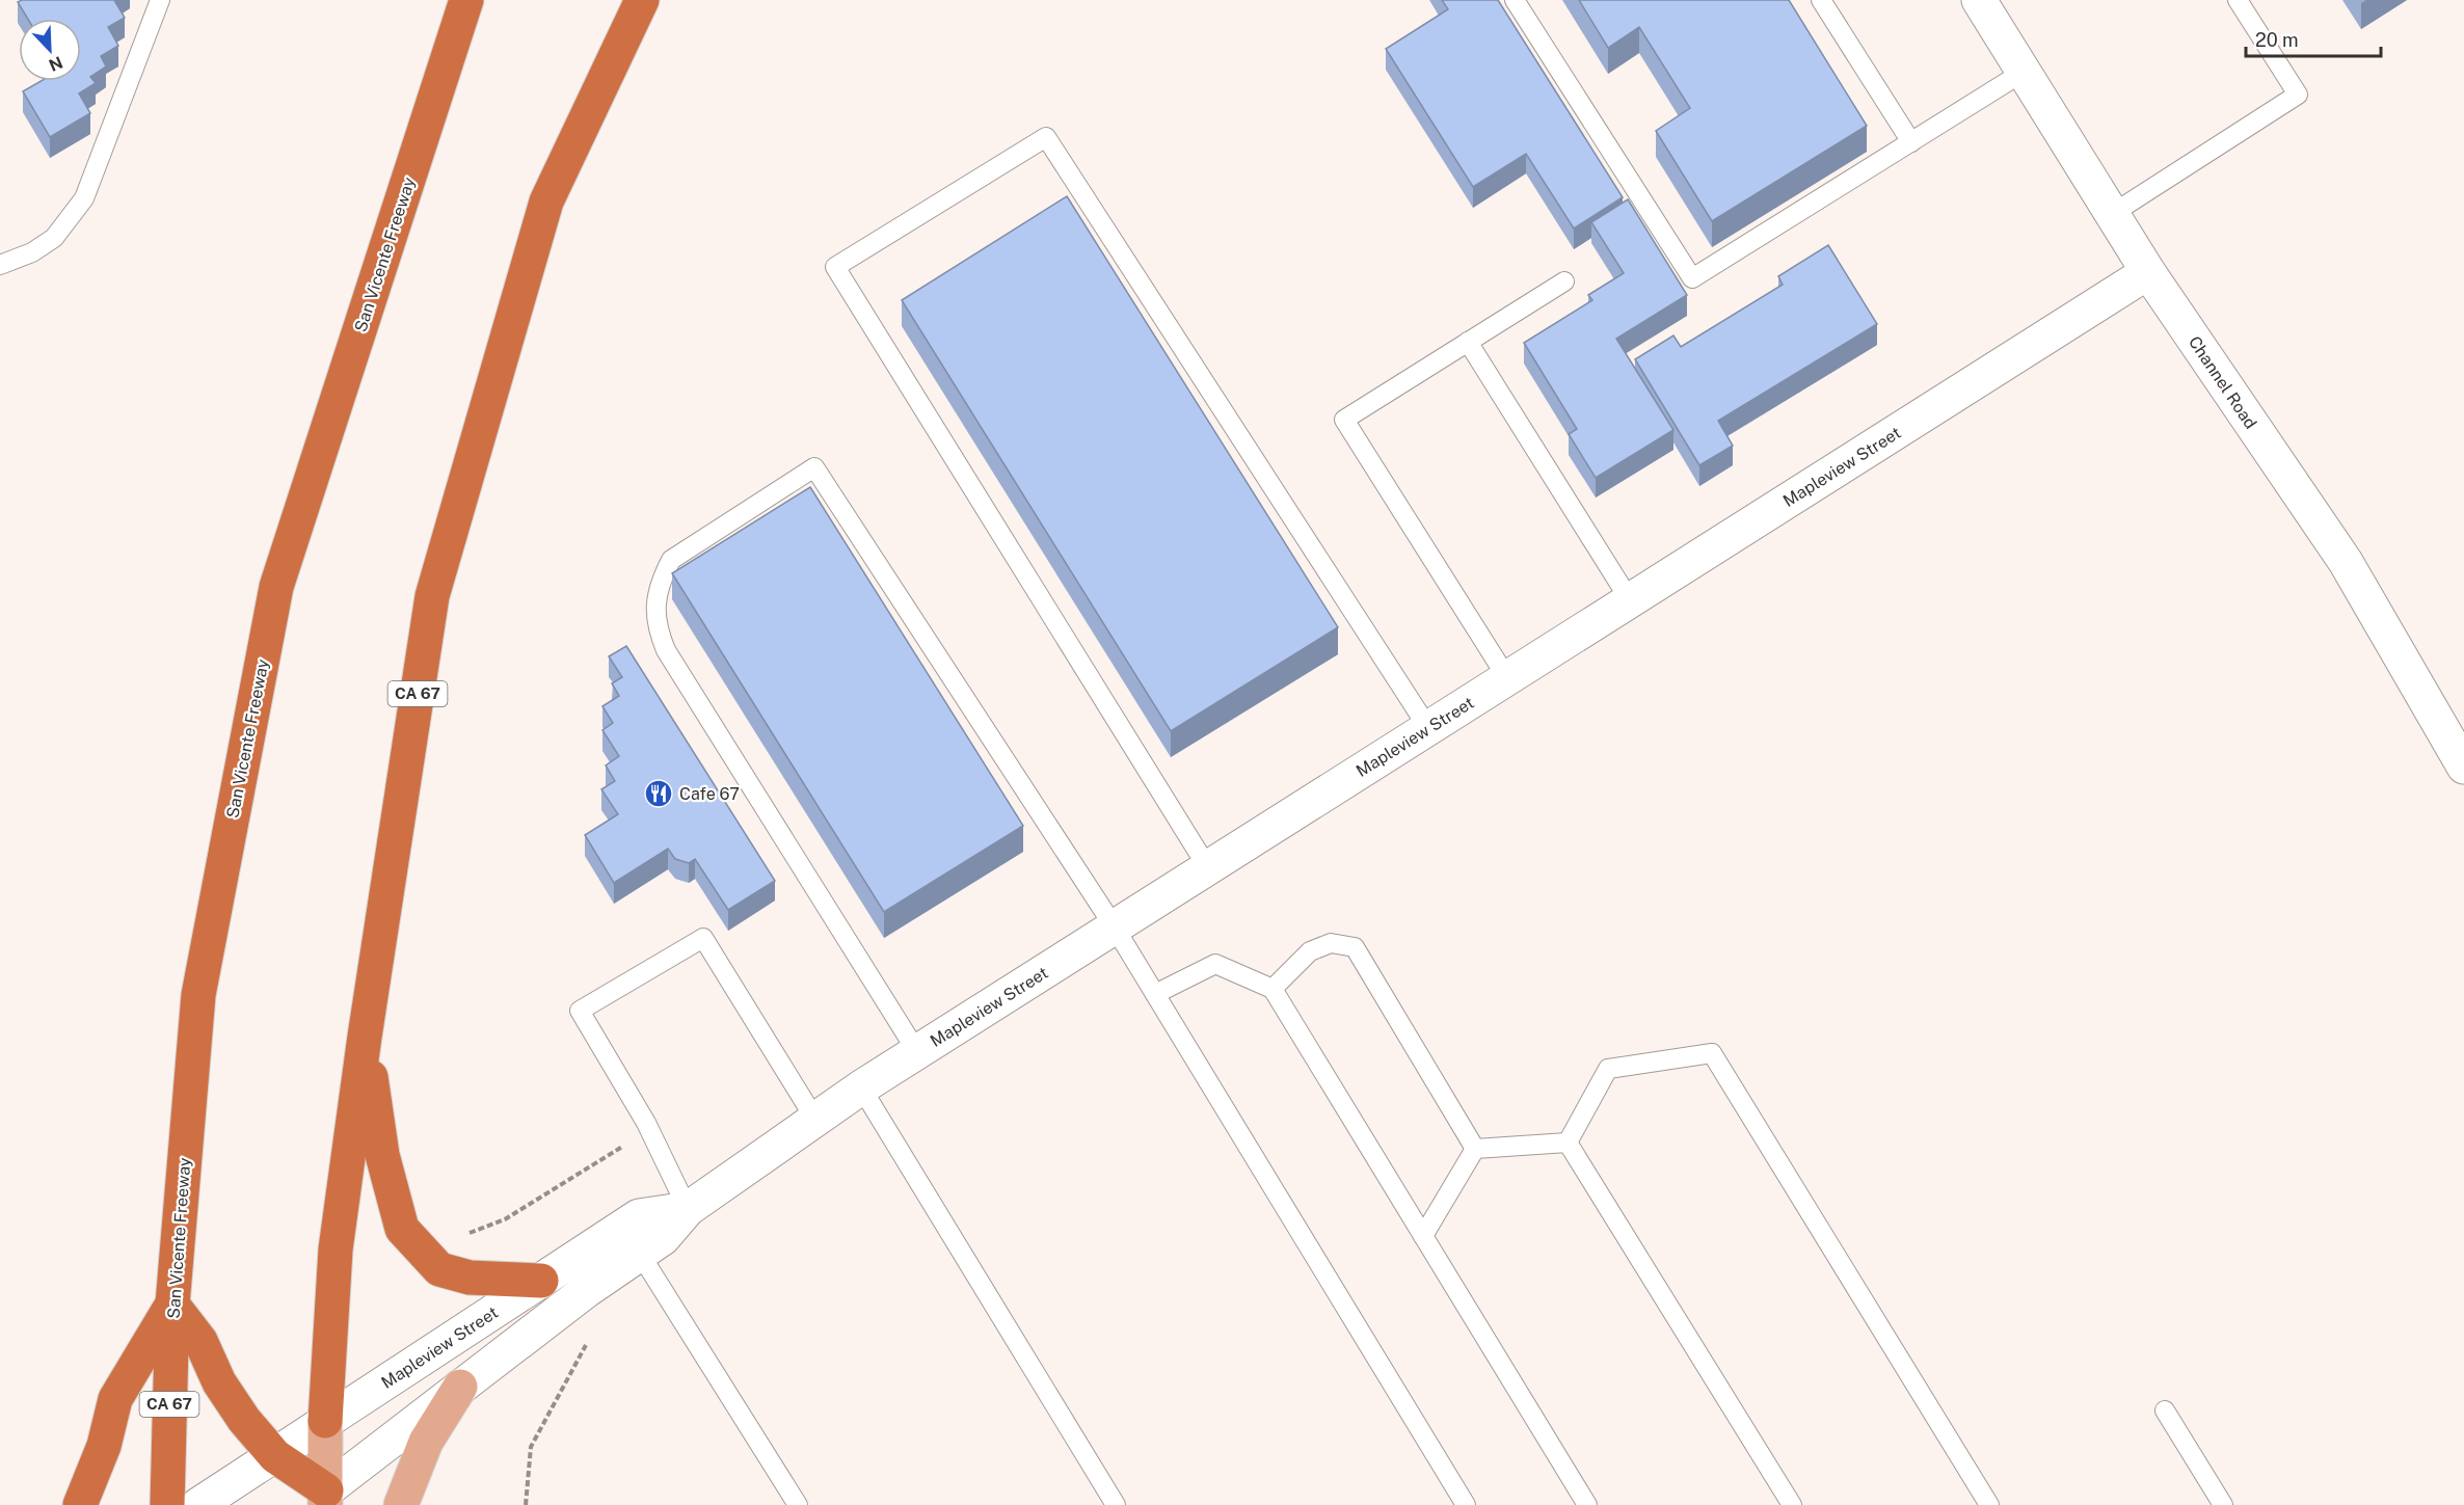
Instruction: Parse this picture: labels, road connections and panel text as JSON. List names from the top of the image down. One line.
{"streets":{"highway":["San Vicente Freeway","CA 67"],"main road":["Channel Road","Mapleview Street"]},"crossings":[["Channel Road","Mapleview Street"],["Mapleview Street","CA 67"]],"places":{"restaurant":["Cafe 67"]},"scale_bar":"20 m","north":"bottom right"}
